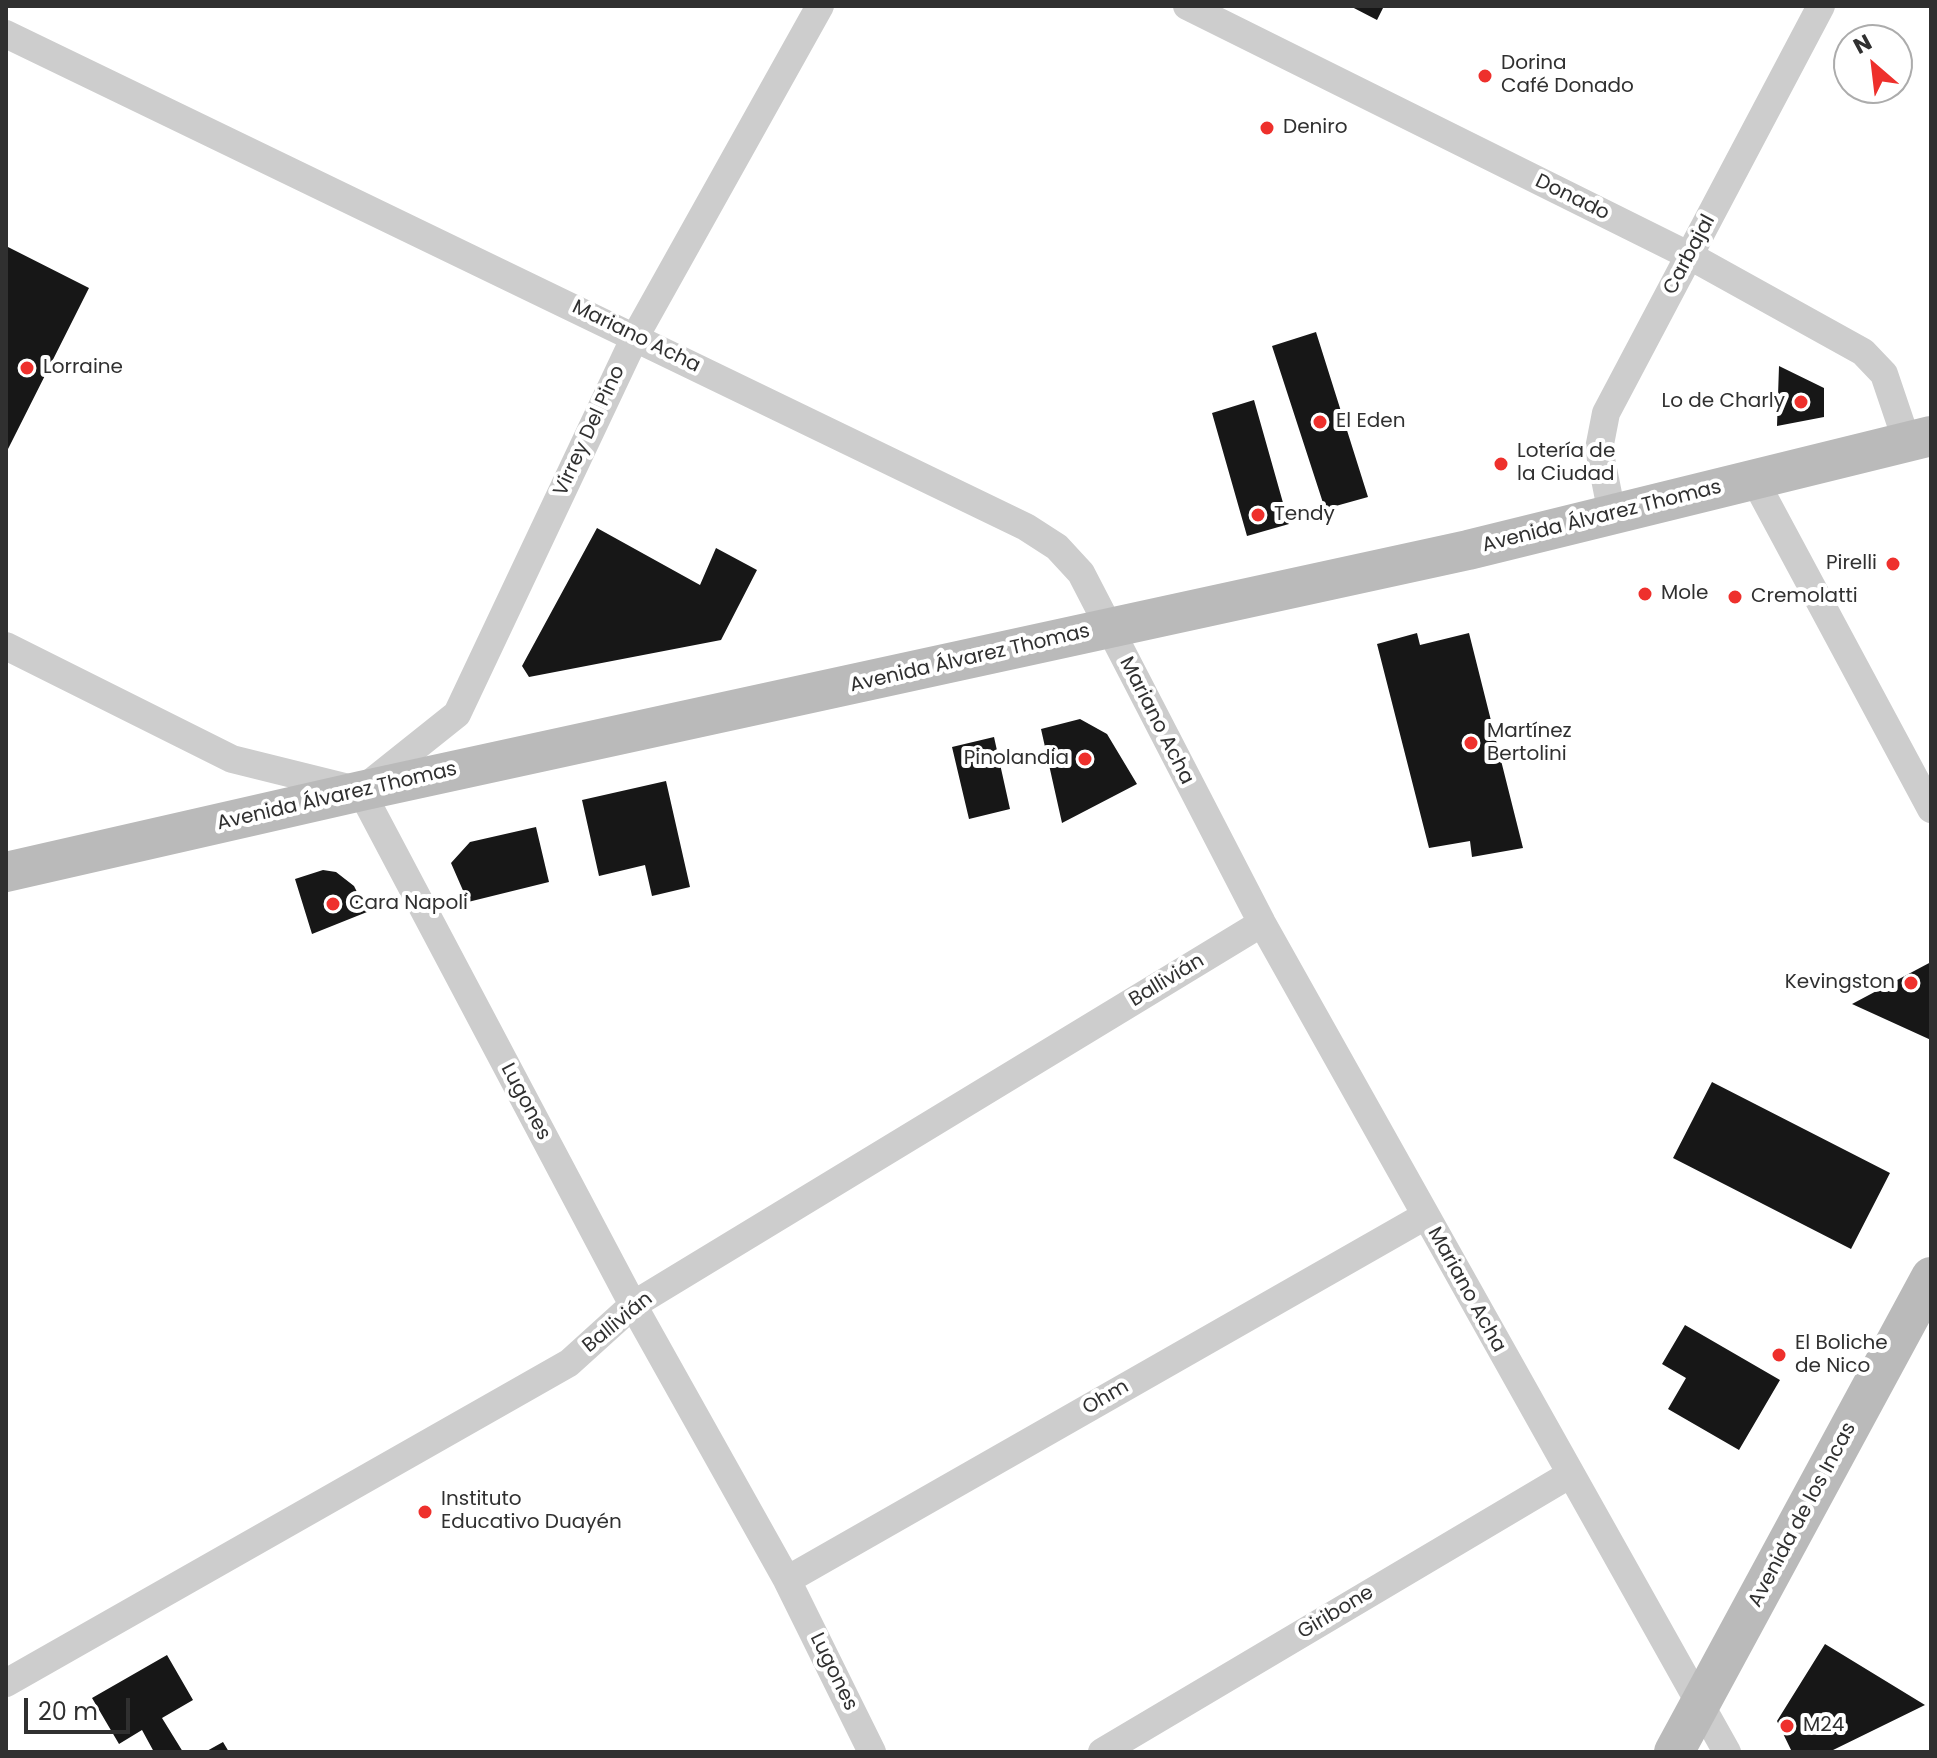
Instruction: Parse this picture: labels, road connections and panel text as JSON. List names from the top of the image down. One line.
{"streets":{"main road":["Avenida Álvarez Thomas","Avenida de los Incas"],"street":["Donado","Carbajal","Mariano Acha","Virrey Del Pino","Ballivián","Lugones","Ohm","Giribone"]},"crossings":[["Donado","Carbajal"],["Donado","Avenida Álvarez Thomas"],["Carbajal","Avenida Álvarez Thomas"],["Mariano Acha","Virrey Del Pino"],["Mariano Acha","Avenida Álvarez Thomas"],["Mariano Acha","Ballivián"],["Mariano Acha","Ohm"],["Mariano Acha","Avenida de los Incas"],["Mariano Acha","Giribone"],["Virrey Del Pino","Avenida Álvarez Thomas"],["Virrey Del Pino","Lugones"],["Avenida Álvarez Thomas","Lugones"],["Ballivián","Lugones"],["Lugones","Ohm"]],"places":["Dorina Café Donado","Deniro","Lorraine","Lo de Charly","El Eden","Lotería de la Ciudad","Tendy","Pirelli","Mole","Cremolatti","Martínez Bertolini","Pinolandia","Cara Napoli","Kevingston","El Boliche de Nico","Instituto Educativo Duayén","M24"],"scale_bar":"20 m","north":"top left"}
